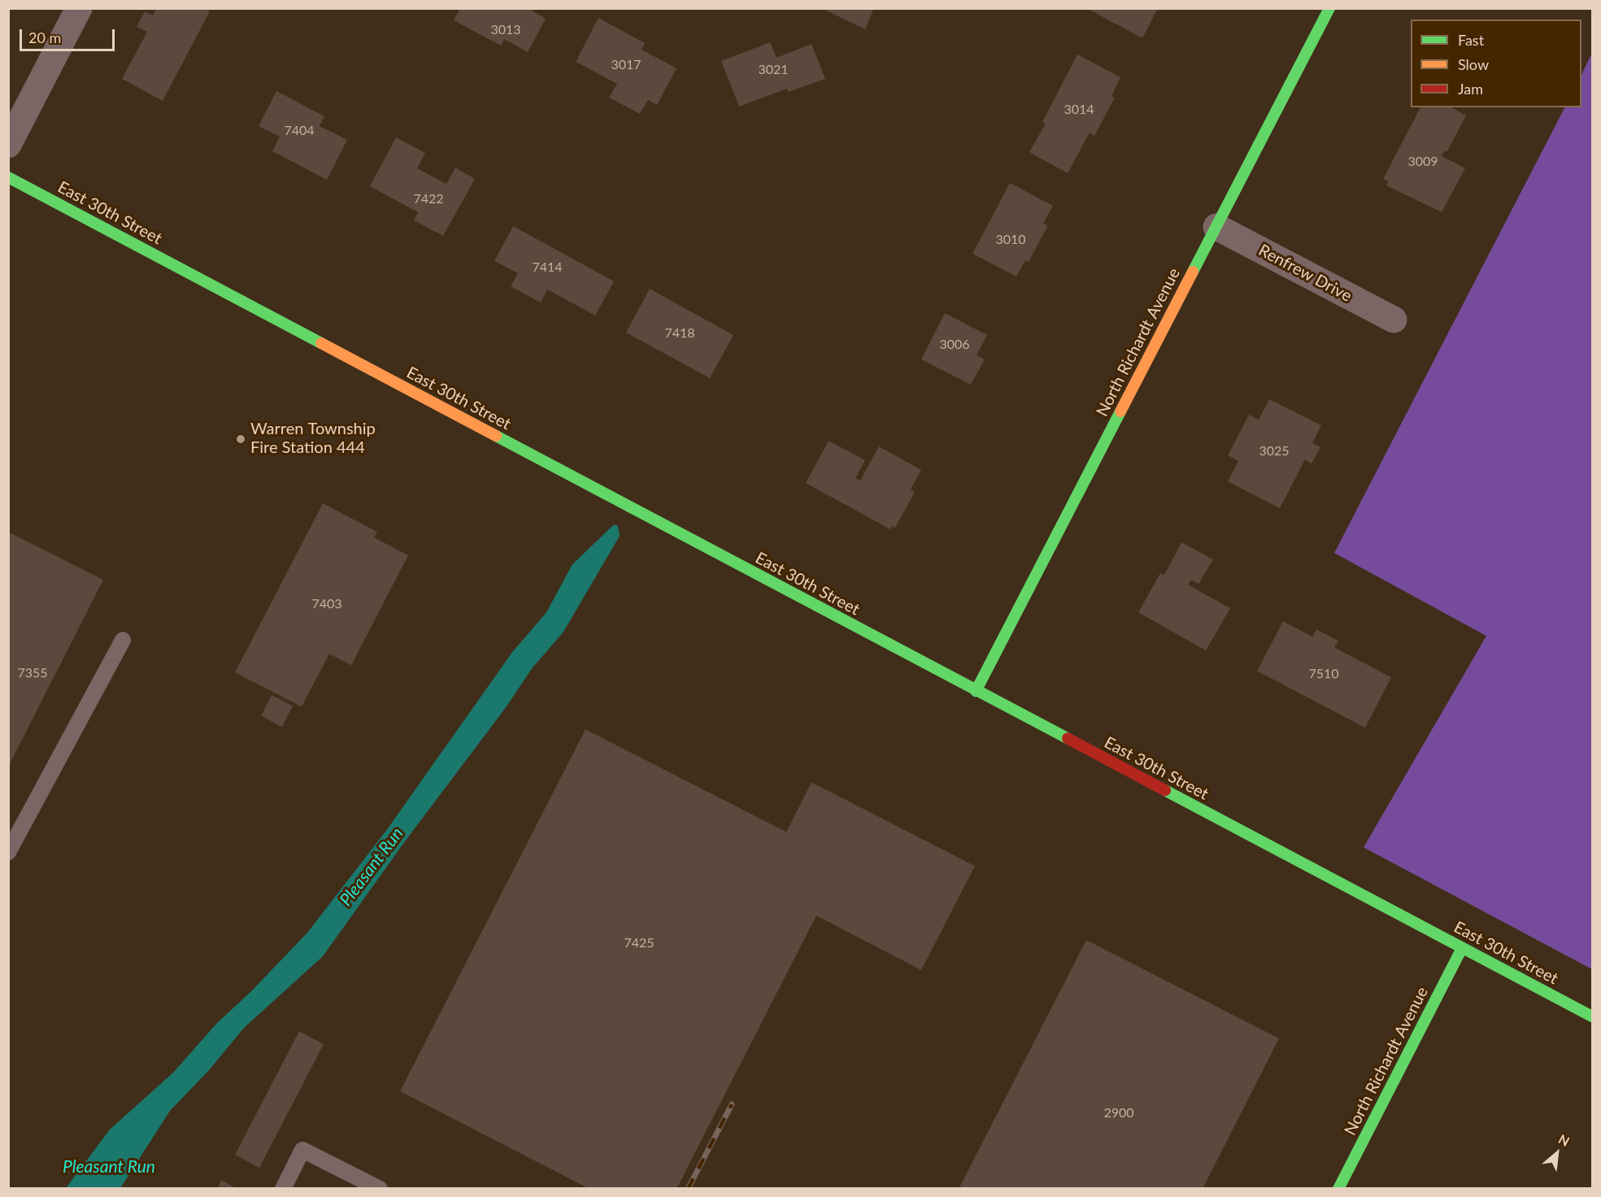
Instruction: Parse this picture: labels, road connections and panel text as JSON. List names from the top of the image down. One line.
{"streets":{"main road":["East 30th Street","North Richardt Avenue"],"street":["Renfrew Drive"]},"crossings":[["East 30th Street","North Richardt Avenue"],["Renfrew Drive","North Richardt Avenue"]],"water":["Pleasant Run"],"places":["Warren Township Fire Station 444"],"house_numbers":["3013","3017","3021","3014","7404","3009","7422","3010","7414","7418","3006","3025","7403","7355","7510","7425","2900"],"legend":["Fast","Slow","Jam"],"scale_bar":"20 m","north":"top right"}
